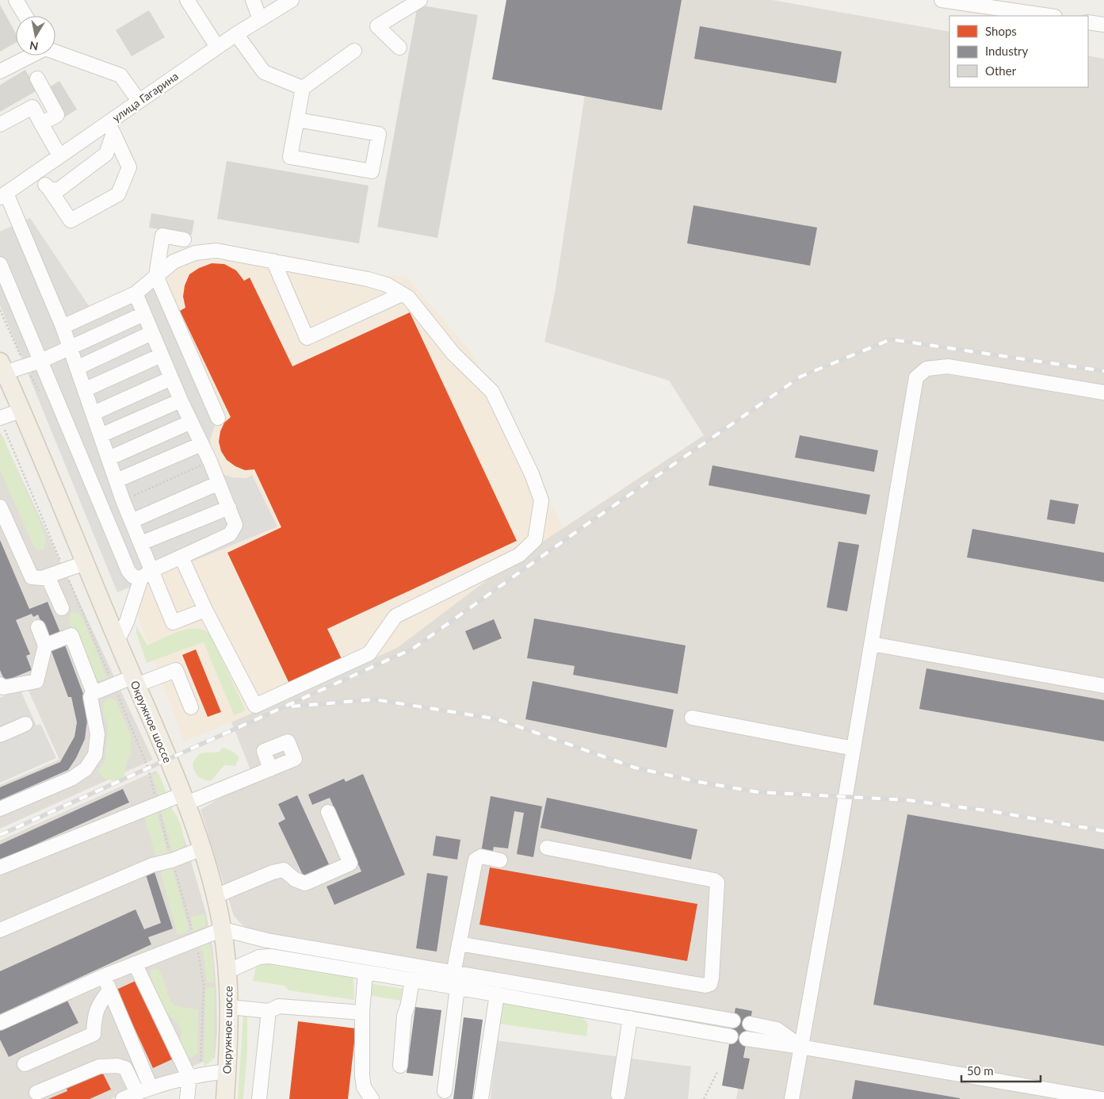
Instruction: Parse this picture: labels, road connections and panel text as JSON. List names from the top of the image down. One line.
{"streets":{"main road":["Окружное шоссе"],"street":["улица Гагарина"]},"legend":["Shops","Industry","Other"],"scale_bar":"50 m","north":"bottom"}
